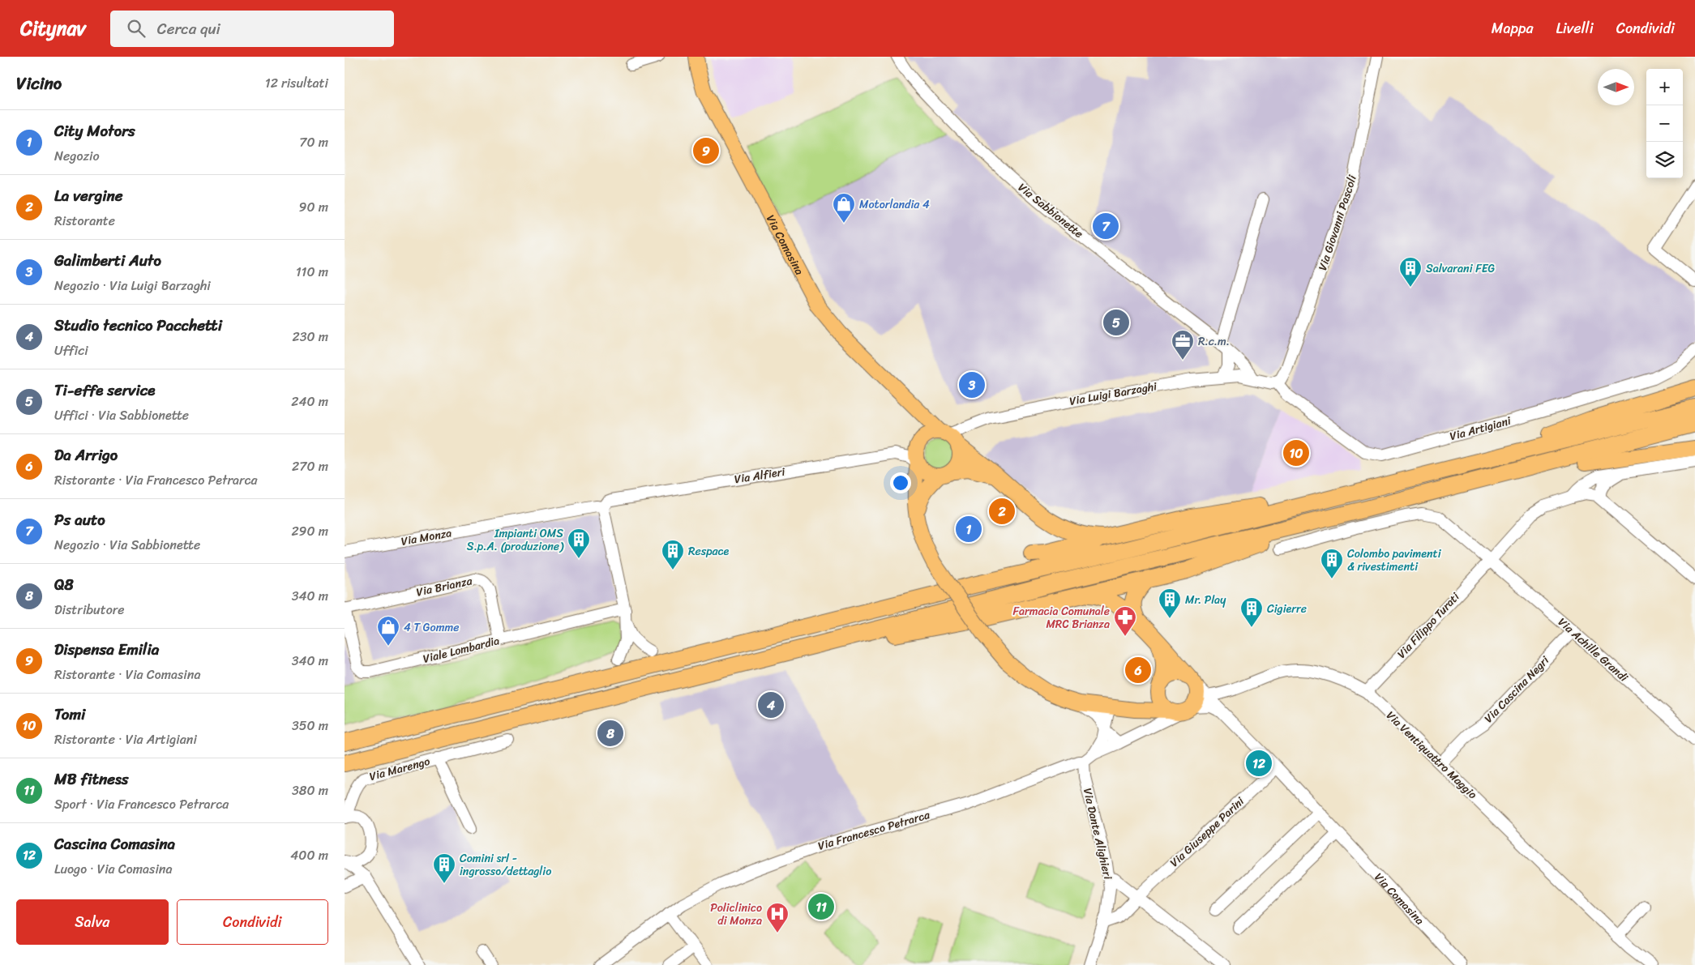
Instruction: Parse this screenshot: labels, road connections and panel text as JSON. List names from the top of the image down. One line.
{"streets":{"main road":["Via Comasina"],"street":["Via Sabbionette","Via Giovanni Pascoli","Via Luigi Barzaghi","Via Artigiani","Via Alfieri","Via Monza","Via Brianza","Via Filippo Turati","Viale Lombardia","Via Achille Grandi","Via Cascina Negri","Via Ventiquattro Maggio","Via Marengo","Via Francesco Petrarca","Via Giuseppe Parini","Via Dante Alighieri"]},"crossings":[["Via Sabbionette","Via Luigi Barzaghi"],["Via Giovanni Pascoli","Via Artigiani"],["Via Comasina","Via Luigi Barzaghi"],["Via Comasina","Via Alfieri"],["Via Comasina","Via Ventiquattro Maggio"],["Via Comasina","Via Giuseppe Parini"],["Via Luigi Barzaghi","Via Alfieri"],["Via Alfieri","Via Monza"],["Via Brianza","Viale Lombardia"],["Via Filippo Turati","Via Achille Grandi"],["Via Filippo Turati","Via Ventiquattro Maggio"],["Via Achille Grandi","Via Cascina Negri"],["Via Cascina Negri","Via Ventiquattro Maggio"],["Via Francesco Petrarca","Via Dante Alighieri"],["Via Giuseppe Parini","Via Dante Alighieri"]],"places":{"shop":["Motorlandia 4","4 T Gomme"],"building":["Salvarani FEG","Impianti OMS S.p.A. (produzione)","Respace","Colombo pavimenti & rivestimenti","Mr. Play","Cigierre","Comini srl - ingrosso/dettaglio"],"office":["R.c.m."],"pharmacy":["Farmacia Comunale MRC Brianza"],"hospital":["Policlinico di Monza"]},"north":"right","page":{"header":"Citynav","search":"Cerca qui","nav":["Mappa","Livelli","Condividi"],"heading":["Vicino","12 risultati"],"map_buttons":["+","−"],"list":[{"mark":"1","name":"City Motors","note":"Negozio","value":"70 m"},{"mark":"2","name":"La vergine","note":"Ristorante","value":"90 m"},{"mark":"3","name":"Galimberti Auto","note":"Negozio · Via Luigi Barzaghi","value":"110 m"},{"mark":"4","name":"Studio tecnico Pacchetti","note":"Uffici","value":"230 m"},{"mark":"5","name":"Ti-effe service","note":"Uffici · Via Sabbionette","value":"240 m"},{"mark":"6","name":"Da Arrigo","note":"Ristorante · Via Francesco Petrarca","value":"270 m"},{"mark":"7","name":"Ps auto","note":"Negozio · Via Sabbionette","value":"290 m"},{"mark":"8","name":"Q8","note":"Distributore","value":"340 m"},{"mark":"9","name":"Dispensa Emilia","note":"Ristorante · Via Comasina","value":"340 m"},{"mark":"10","name":"Tomi","note":"Ristorante · Via Artigiani","value":"350 m"},{"mark":"11","name":"MB fitness","note":"Sport · Via Francesco Petrarca","value":"380 m"},{"mark":"12","name":"Cascina Comasina","note":"Luogo · Via Comasina","value":"400 m"}],"pins":["9","7","5","3","10","2","1","6","4","8","12","11"],"buttons":["Salva","Condividi"]}}
